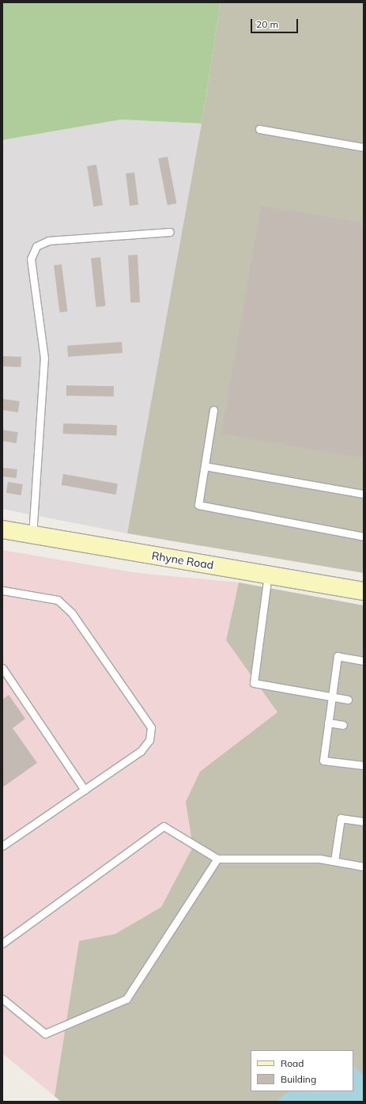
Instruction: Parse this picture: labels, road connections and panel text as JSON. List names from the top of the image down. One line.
{"streets":{"street":["Rhyne Road"]},"legend":["Road","Building"],"scale_bar":"20 m"}
